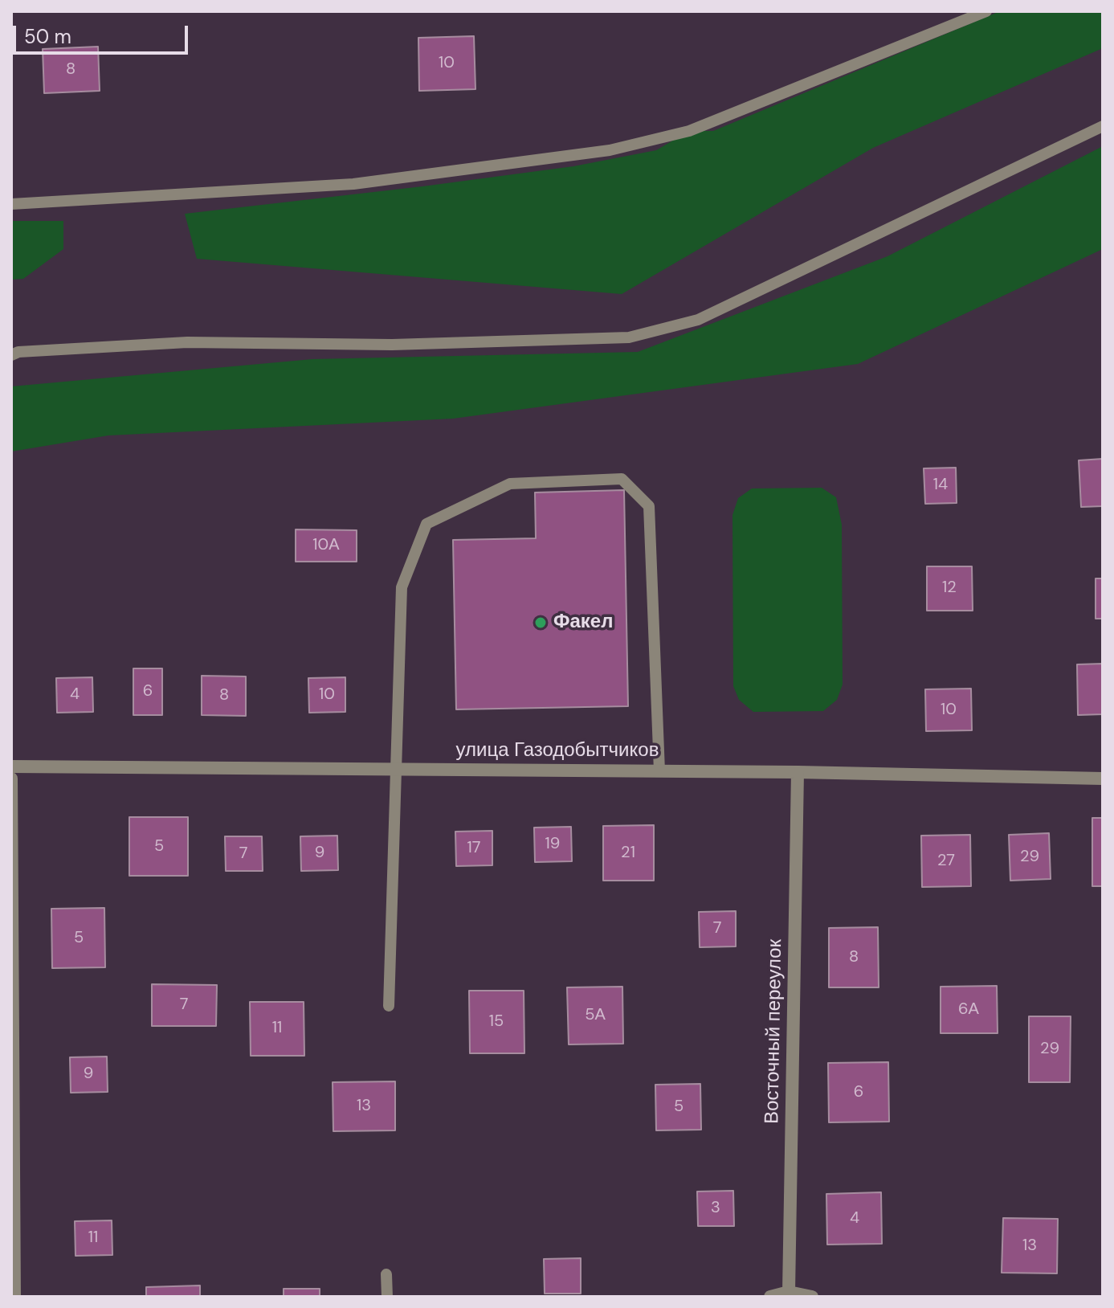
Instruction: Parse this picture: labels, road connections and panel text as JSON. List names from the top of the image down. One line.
{"streets":{"street":["улица Газодобытчиков","Восточный переулок"]},"crossings":[["улица Газодобытчиков","Восточный переулок"]],"places":["Факел"],"house_numbers":["10","8","14","10А","12","6","4","10","8","10","19","5","17","9","21","7","29","27","7","5","8","7","6А","5А","15","11","29","9","6","13","5","3","4","11","13"],"scale_bar":"50 m"}
